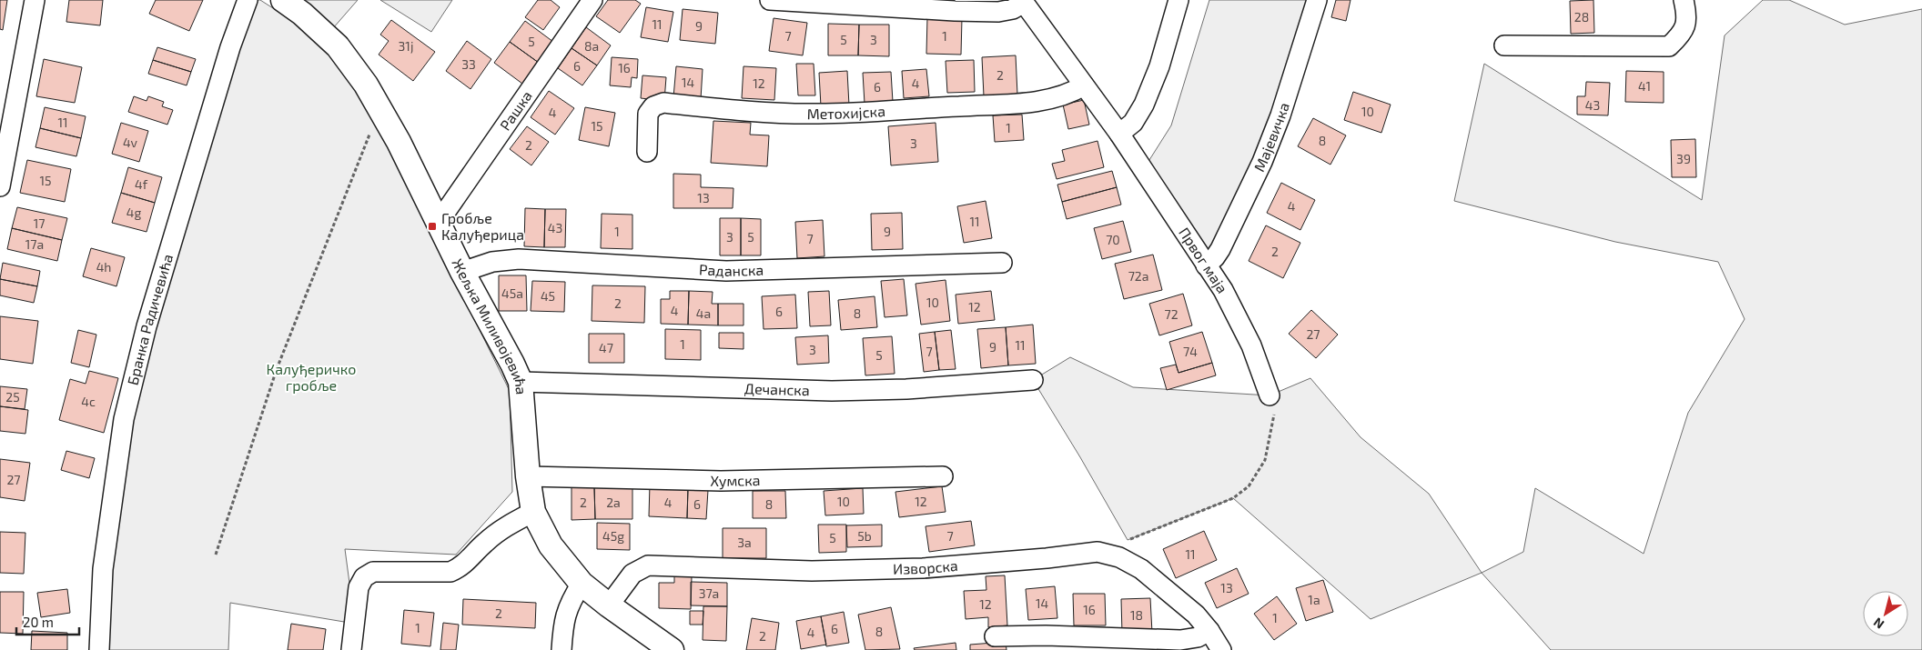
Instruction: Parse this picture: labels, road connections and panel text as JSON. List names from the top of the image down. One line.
{"streets":{"street":["Рашка","Метохијска","Мајевичка","Првог маја","Раданска","Бранка Радичевића","Жељка Миливојевића","Дечанска","Хумска","Изворска"]},"crossings":[["Рашка","Жељка Миливојевића"],["Метохијска","Првог маја"],["Мајевичка","Првог маја"],["Раданска","Жељка Миливојевића"],["Жељка Миливојевића","Дечанска"],["Жељка Миливојевића","Хумска"],["Жељка Миливојевића","Изворска"]],"parks":["Калуђеричко гробље"],"places":{"transit":["Гробље Калуђерица"]},"house_numbers":["28","11","9","7","1","5","3","5","31j","8a","33","6","16","2","14","12","4","41","6","43","10","4","11","15","1","8","4v","3","2","39","15","4f","13","4","4g","11","17","43","1","9","3","5","7","70","17a","2","4h","72a","45a","45","10","2","12","4","6","4a","8","72","27","1","11","9","47","3","7","74","5","25","4c","27","10","12","2","2a","4","6","8","45g","5b","7","5","3a","11","13","37a","1a","14","12","16","2","18","1","1","6","8","4","2"],"scale_bar":"20 m","north":"bottom left"}
